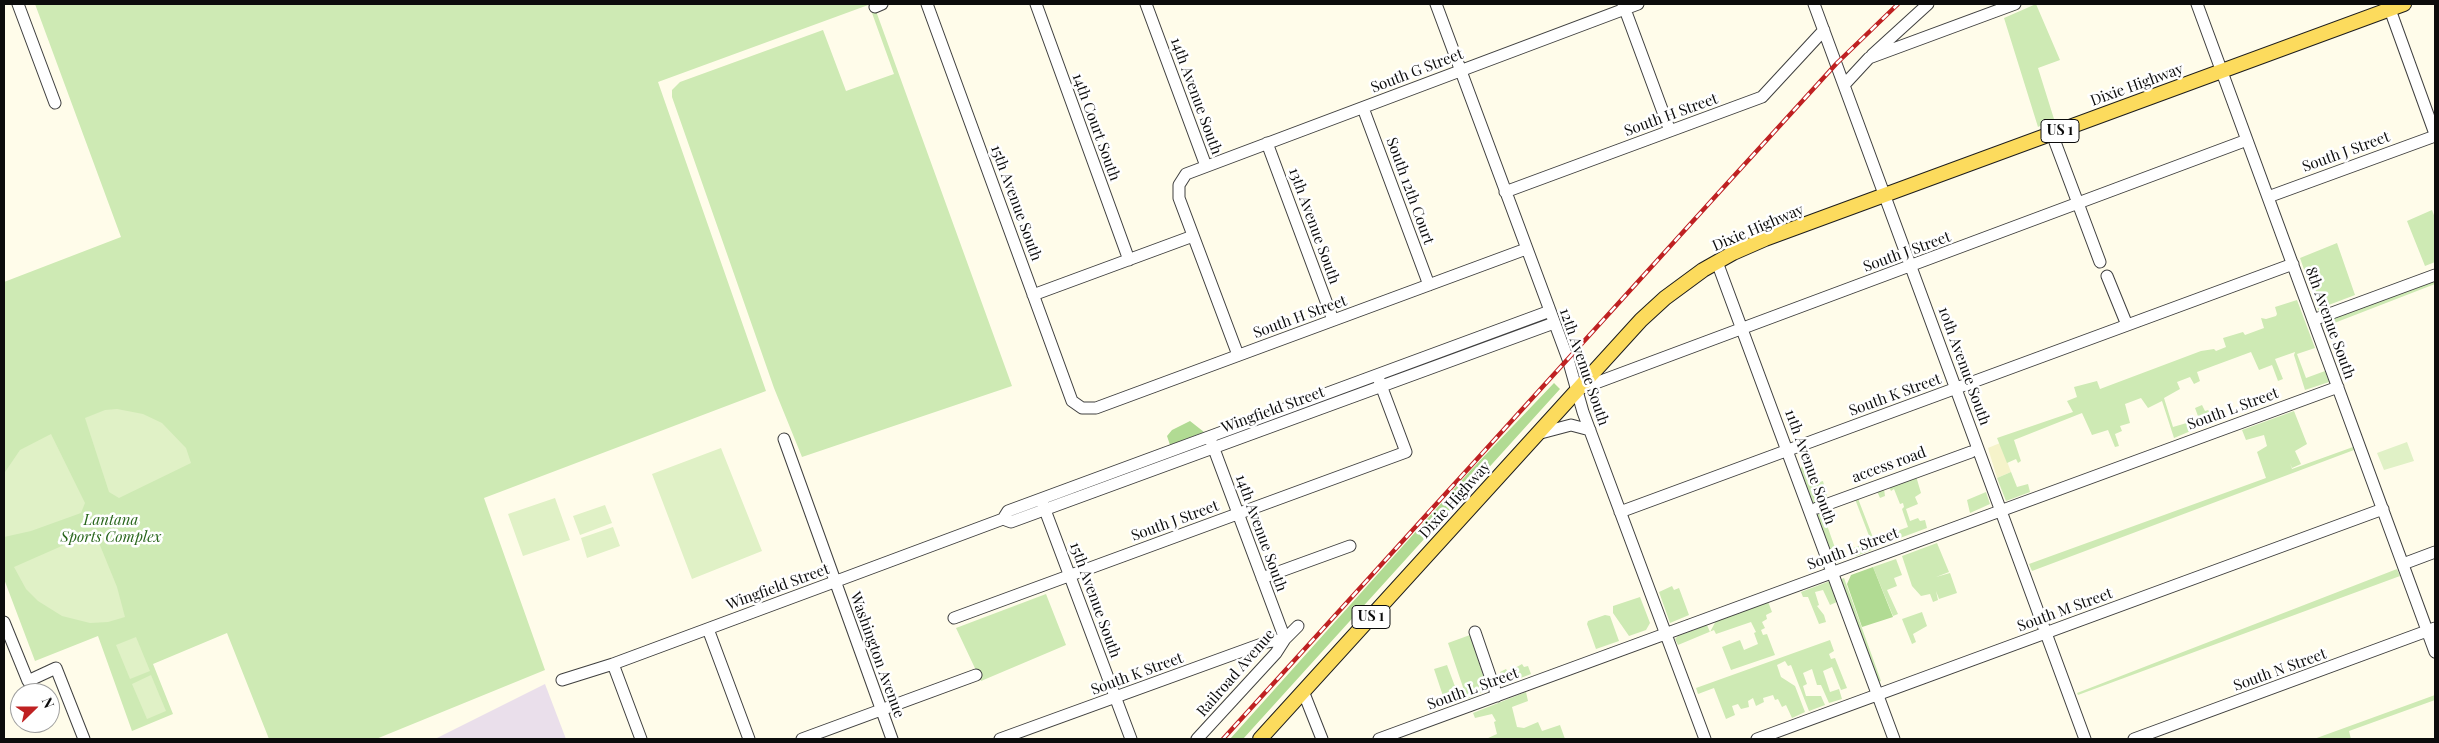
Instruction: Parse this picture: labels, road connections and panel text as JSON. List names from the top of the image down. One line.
{"streets":{"main road":["Dixie Highway","US 1"],"street":["South G Street","14th Avenue South","South H Street","14th Court South","South J Street","South 12th Court","15th Avenue South","13th Avenue South","8th Avenue South","10th Avenue South","12th Avenue South","South K Street","South L Street","Wingfield Street","access road","11th Avenue South","South M Street","Washington Avenue","South N Street","Railroad Avenue"]},"crossings":[["South G Street","14th Avenue South"],["South G Street","South 12th Court"],["South G Street","13th Avenue South"],["South G Street","12th Avenue South"],["Dixie Highway","South J Street"],["Dixie Highway","8th Avenue South"],["Dixie Highway","10th Avenue South"],["Dixie Highway","12th Avenue South"],["Dixie Highway","11th Avenue South"],["14th Avenue South","South H Street"],["14th Avenue South","South J Street"],["14th Avenue South","South K Street"],["14th Avenue South","Wingfield Street"],["14th Avenue South","Railroad Avenue"],["South H Street","South 12th Court"],["South H Street","15th Avenue South"],["South H Street","13th Avenue South"],["South H Street","10th Avenue South"],["South H Street","12th Avenue South"],["South J Street","15th Avenue South"],["South J Street","8th Avenue South"],["South J Street","10th Avenue South"],["South J Street","12th Avenue South"],["South J Street","Wingfield Street"],["South J Street","11th Avenue South"],["15th Avenue South","South K Street"],["15th Avenue South","Wingfield Street"],["8th Avenue South","South K Street"],["8th Avenue South","South L Street"],["8th Avenue South","South M Street"],["8th Avenue South","South N Street"],["10th Avenue South","South K Street"],["10th Avenue South","South L Street"],["10th Avenue South","South M Street"],["12th Avenue South","South K Street"],["12th Avenue South","South L Street"],["12th Avenue South","Wingfield Street"],["South K Street","11th Avenue South"],["South K Street","Railroad Avenue"],["South L Street","11th Avenue South"],["Wingfield Street","Washington Avenue"],["11th Avenue South","South M Street"]],"parks":["Lantana Sports Complex"],"north":"right"}
